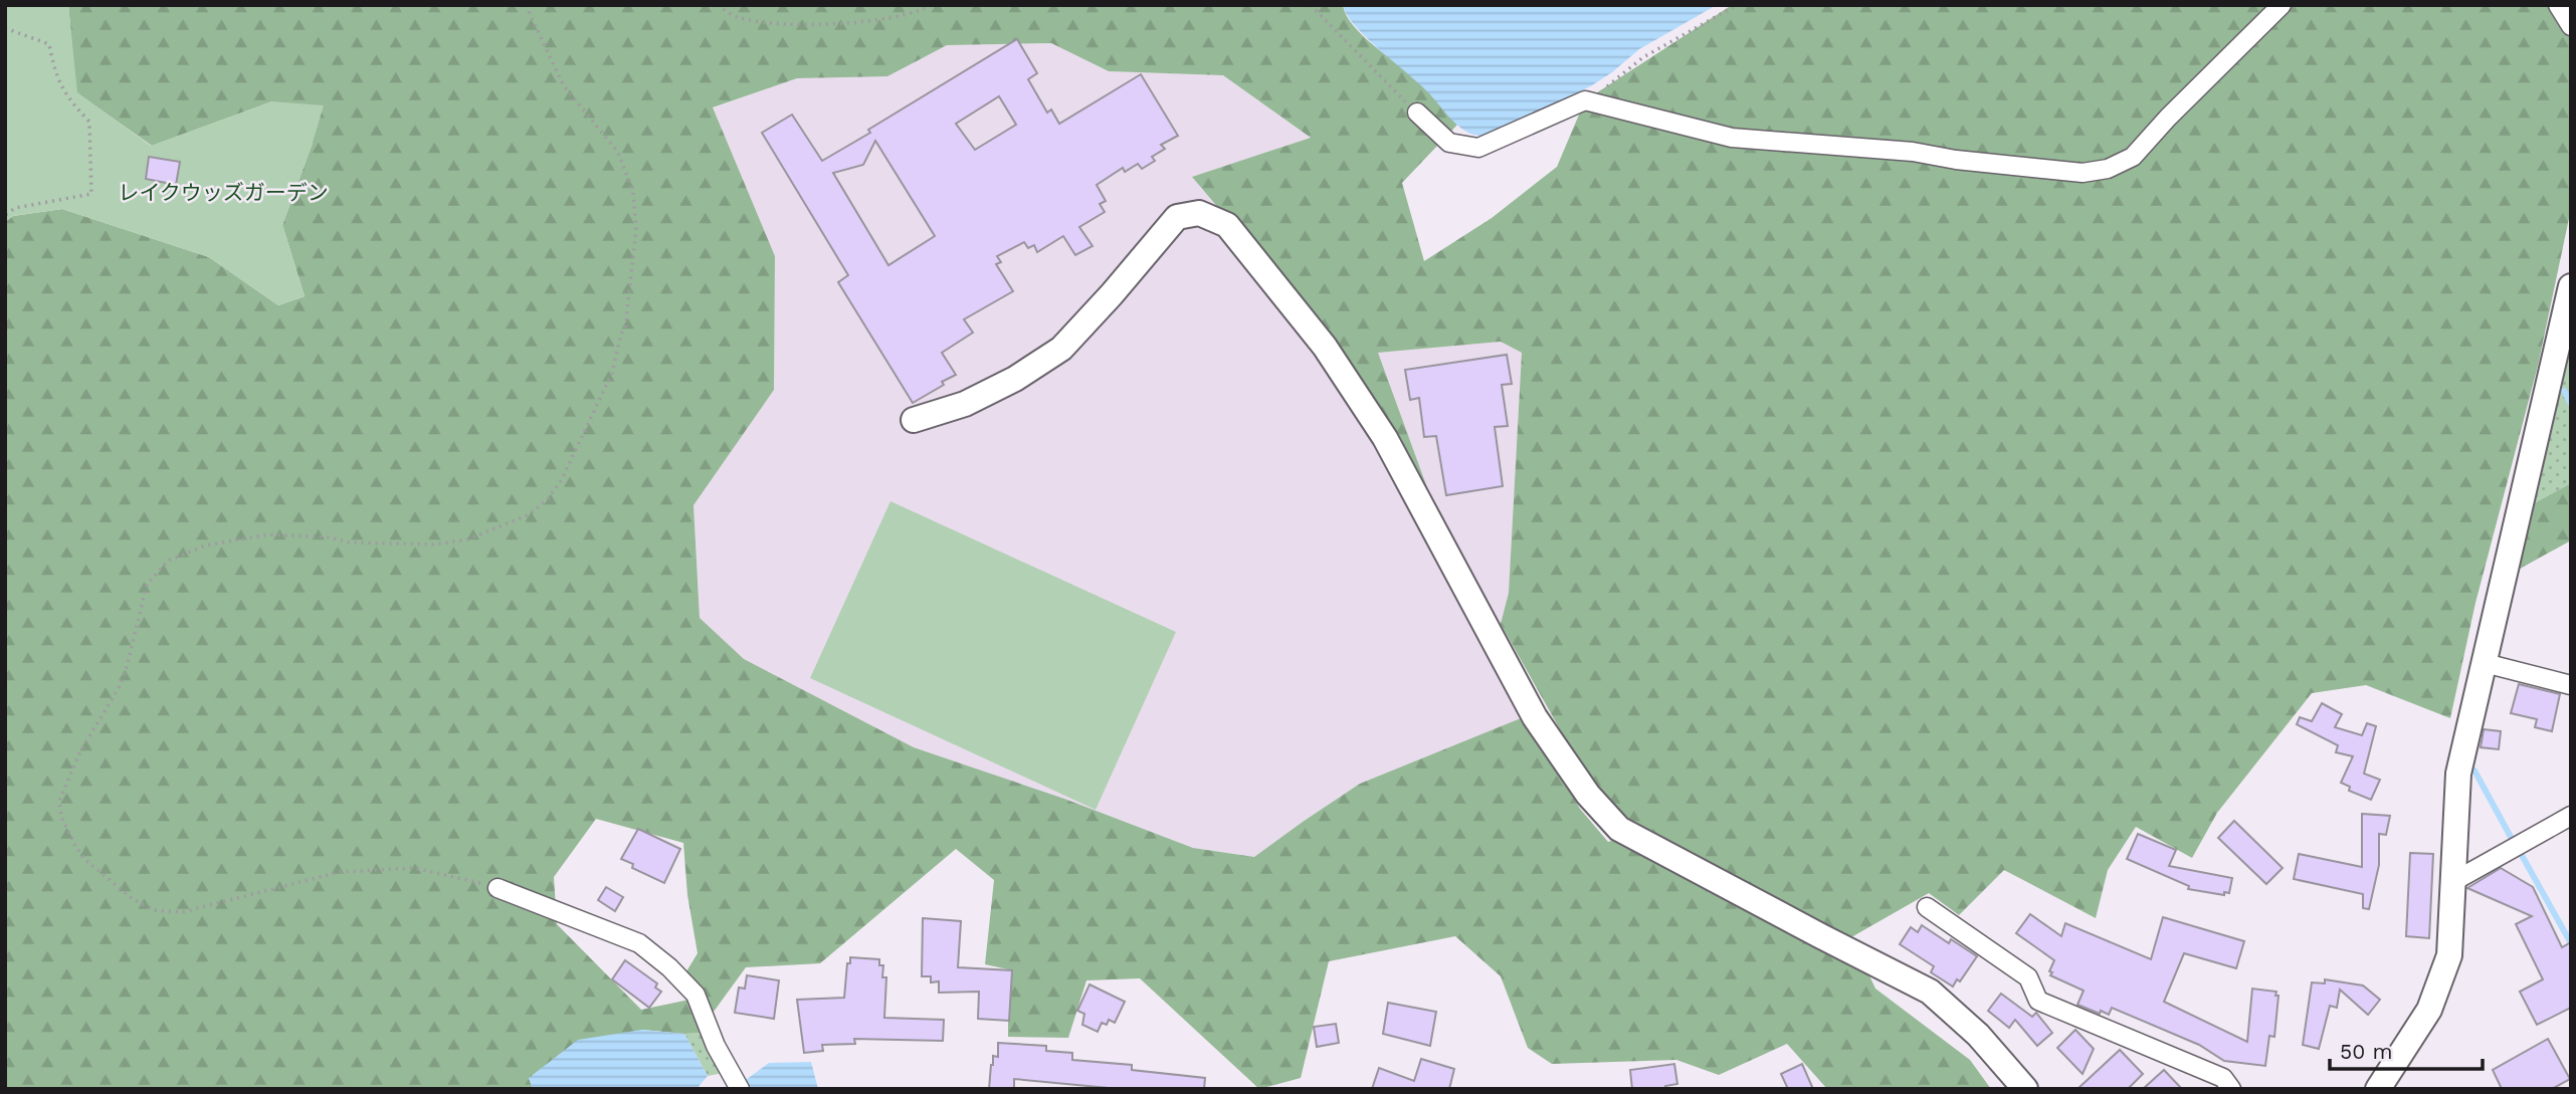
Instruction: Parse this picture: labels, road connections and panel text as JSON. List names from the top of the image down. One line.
{"parks":["レイクウッズガーデン"],"scale_bar":"50 m"}
